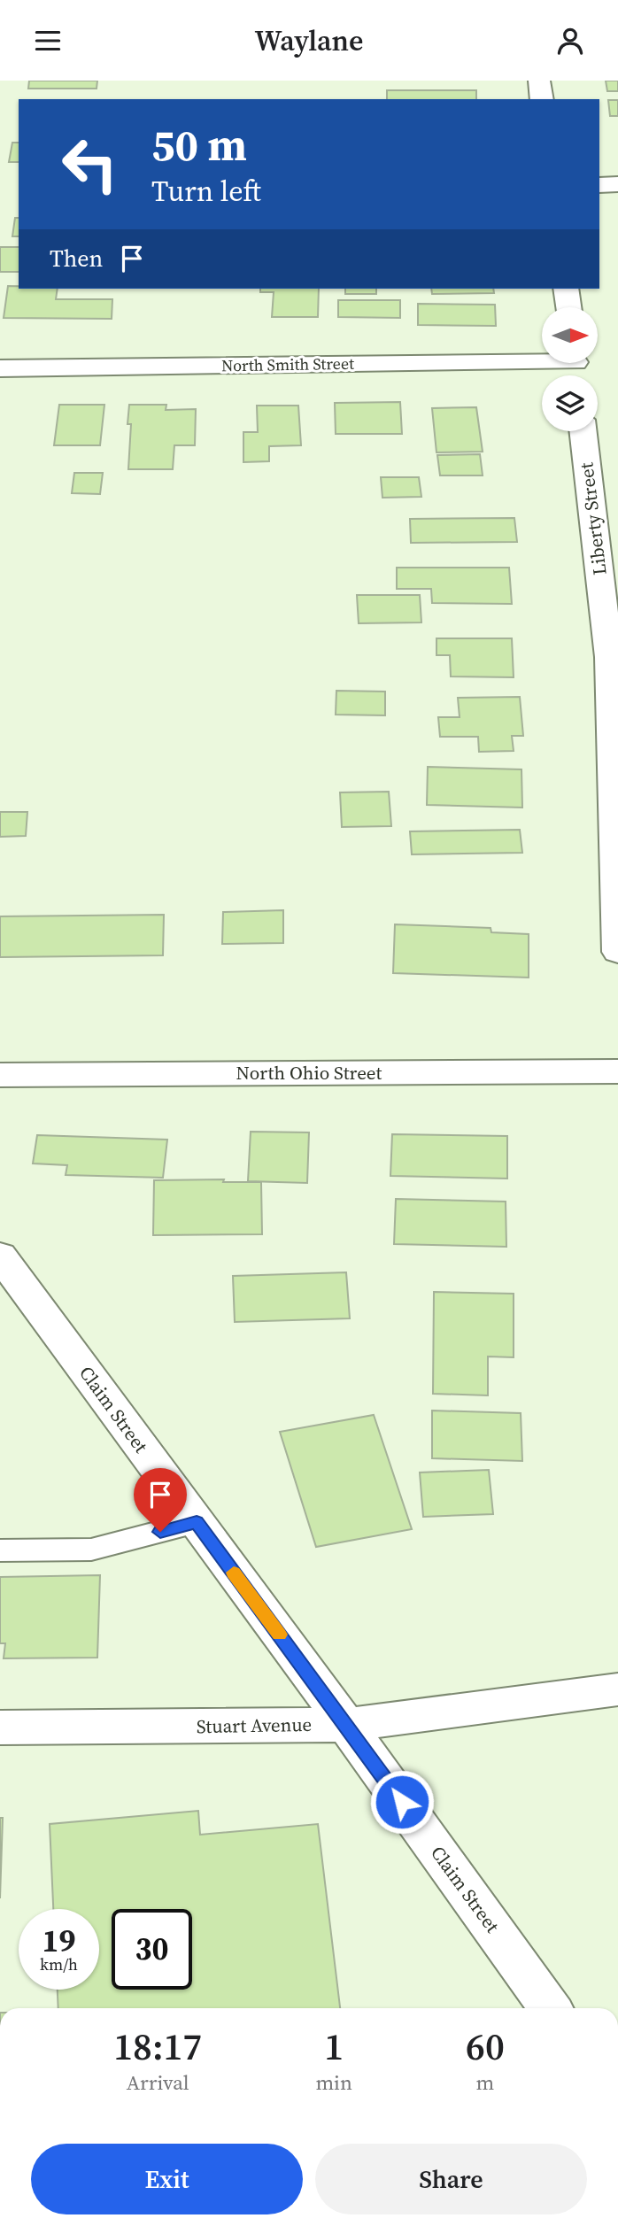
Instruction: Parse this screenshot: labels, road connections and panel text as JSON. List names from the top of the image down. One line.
{"streets":{"street":["North Smith Street","Liberty Street","North Ohio Street","Claim Street","Stuart Avenue"]},"crossings":[["Claim Street","Stuart Avenue"]],"north":"right","page":{"header":"Waylane","turn":["50 m","Turn left"],"then":"Then","speed":"19 km/h","limit":"30","eta":["18:17","Arrival","1","min","60","m"],"buttons":["Exit","Share"]}}
